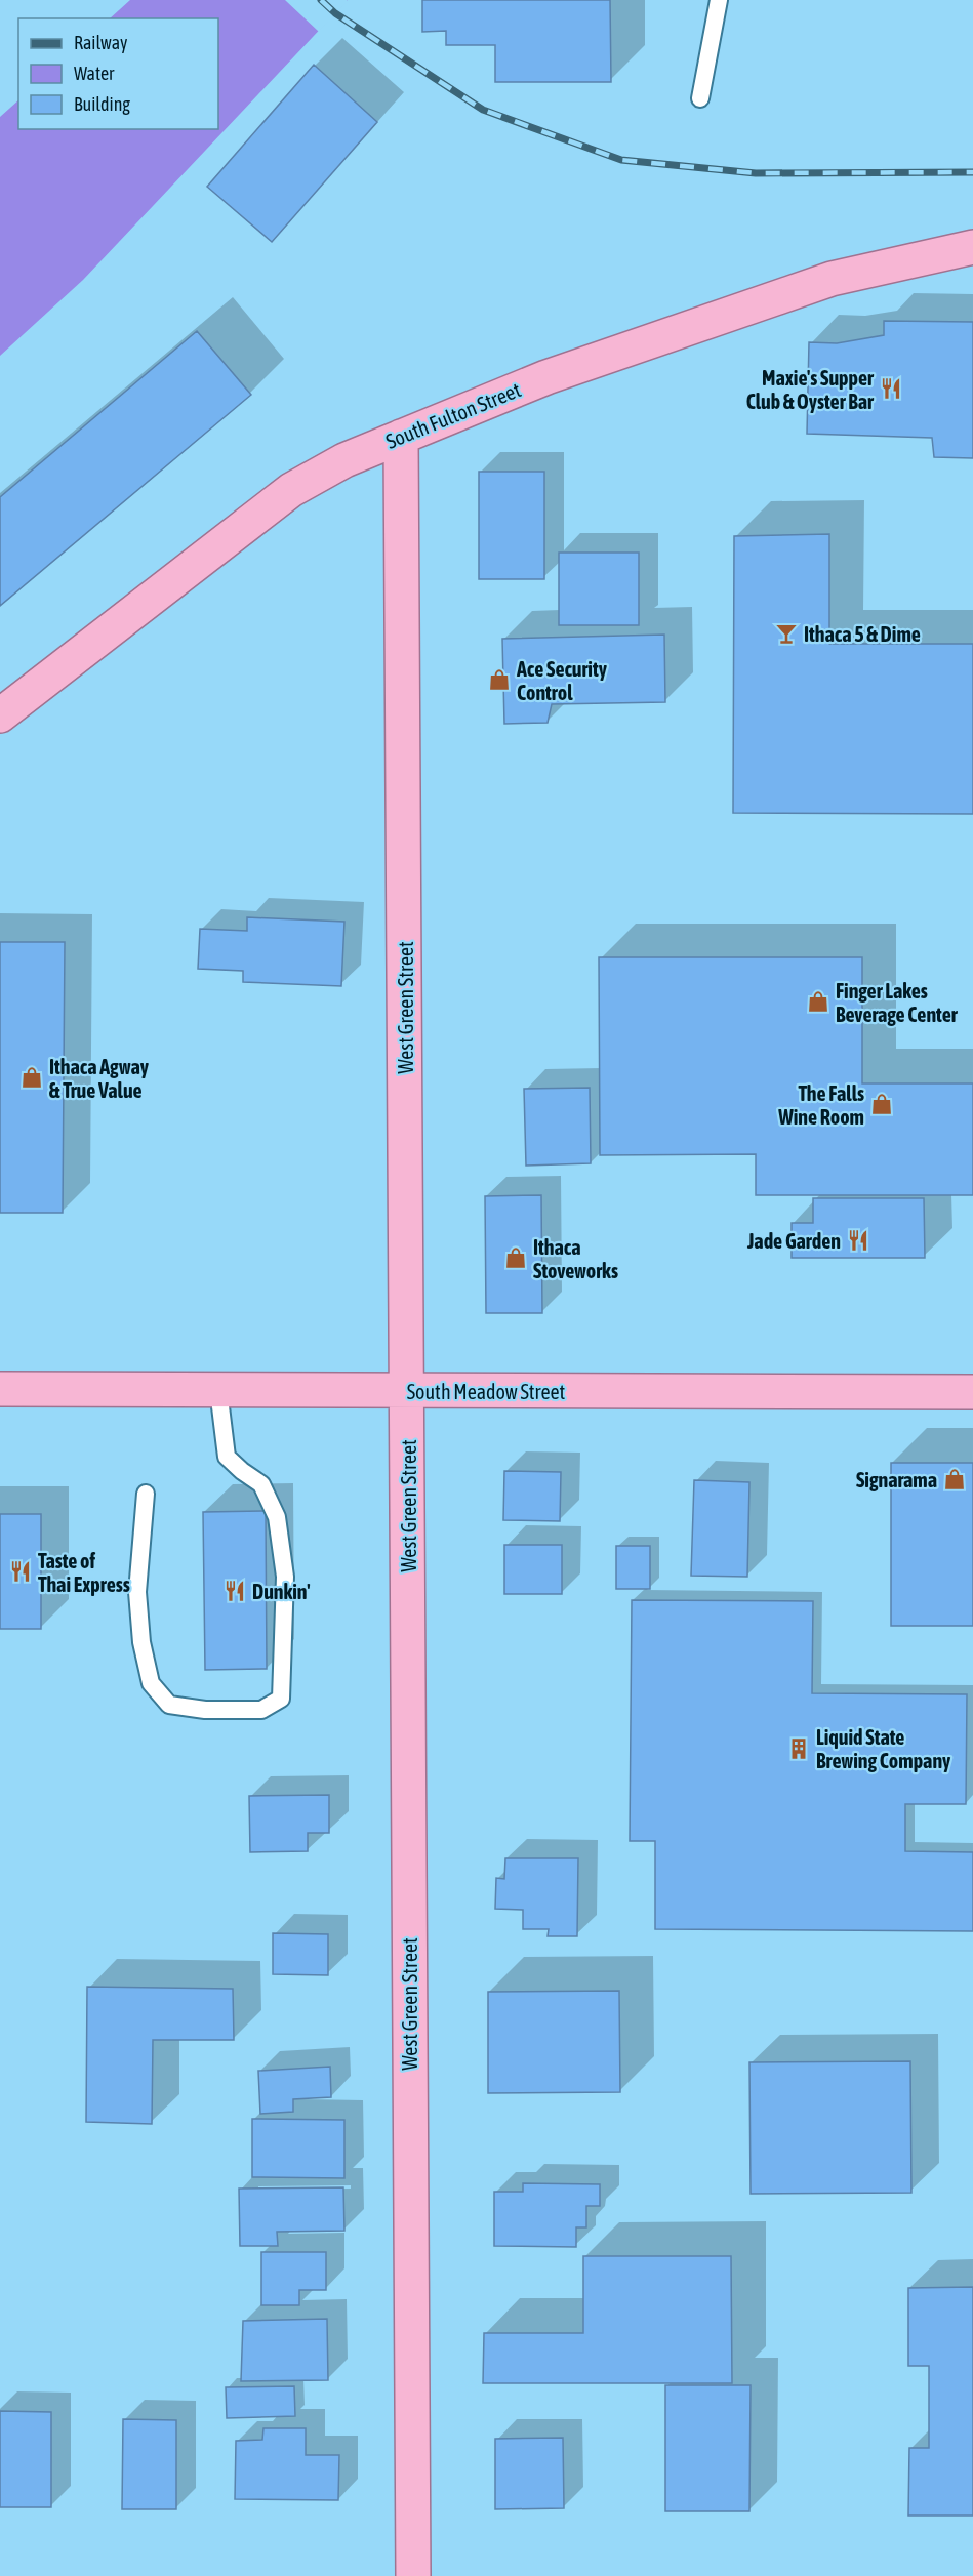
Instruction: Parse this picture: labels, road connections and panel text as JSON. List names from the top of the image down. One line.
{"streets":{"highway":["South Fulton Street","West Green Street","South Meadow Street"]},"crossings":[["South Fulton Street","West Green Street"],["West Green Street","South Meadow Street"]],"places":{"restaurant":["Maxie's Supper Club & Oyster Bar","Jade Garden","Taste of Thai Express","Dunkin'"],"bar":["Ithaca 5 & Dime"],"shop":["Ace Security Control","Finger Lakes Beverage Center","Ithaca Agway & True Value","The Falls Wine Room","Ithaca Stoveworks","Signarama"],"building":["Liquid State Brewing Company"]},"legend":["Railway","Water","Building"]}
